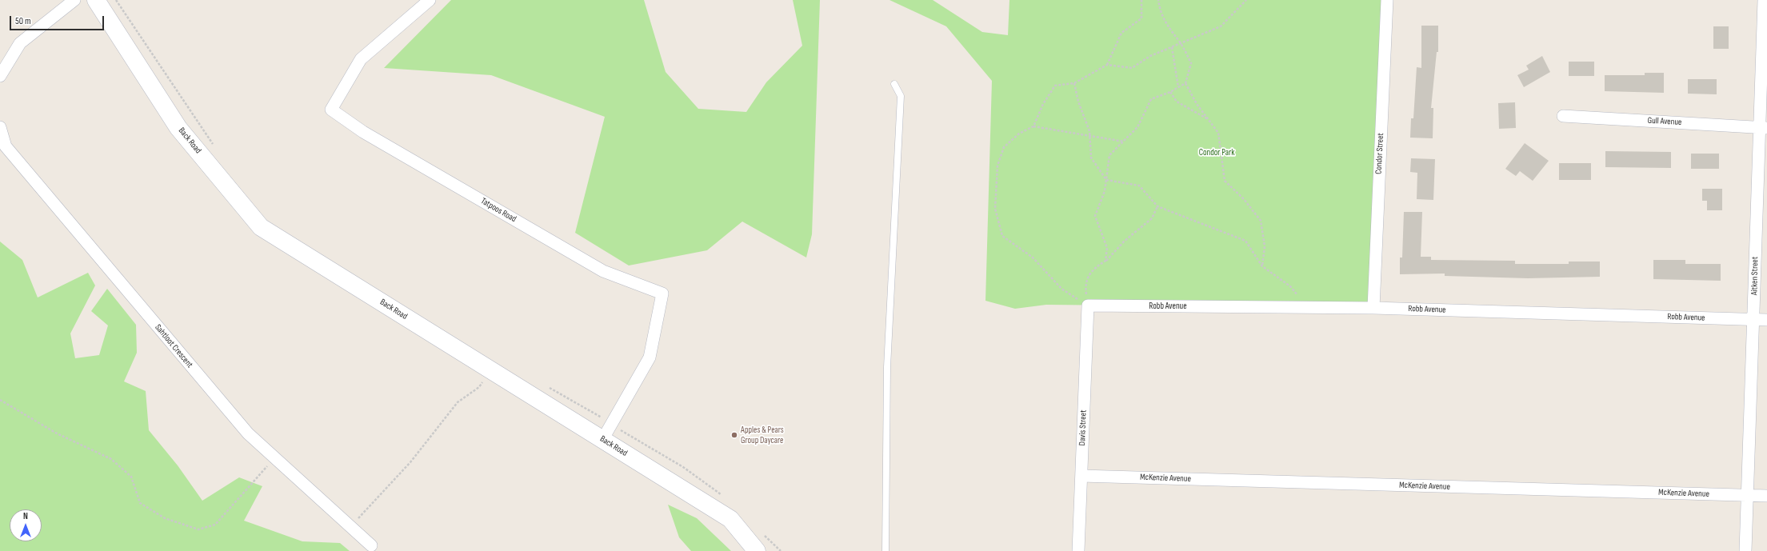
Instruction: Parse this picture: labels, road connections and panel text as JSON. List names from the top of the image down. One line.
{"streets":{"street":["Gull Avenue","Back Road","Condor Street","Tatpoos Road","Aitken Street","Robb Avenue","Sahtloot Crescent","Davis Street","McKenzie Avenue"]},"crossings":[["Gull Avenue","Aitken Street"],["Back Road","Tatpoos Road"],["Condor Street","Robb Avenue"],["Aitken Street","Robb Avenue"],["Aitken Street","McKenzie Avenue"],["Robb Avenue","Davis Street"],["Davis Street","McKenzie Avenue"]],"parks":["Condor Park"],"places":["Apples & Pears Group Daycare"],"scale_bar":"50 m","north":"top"}
